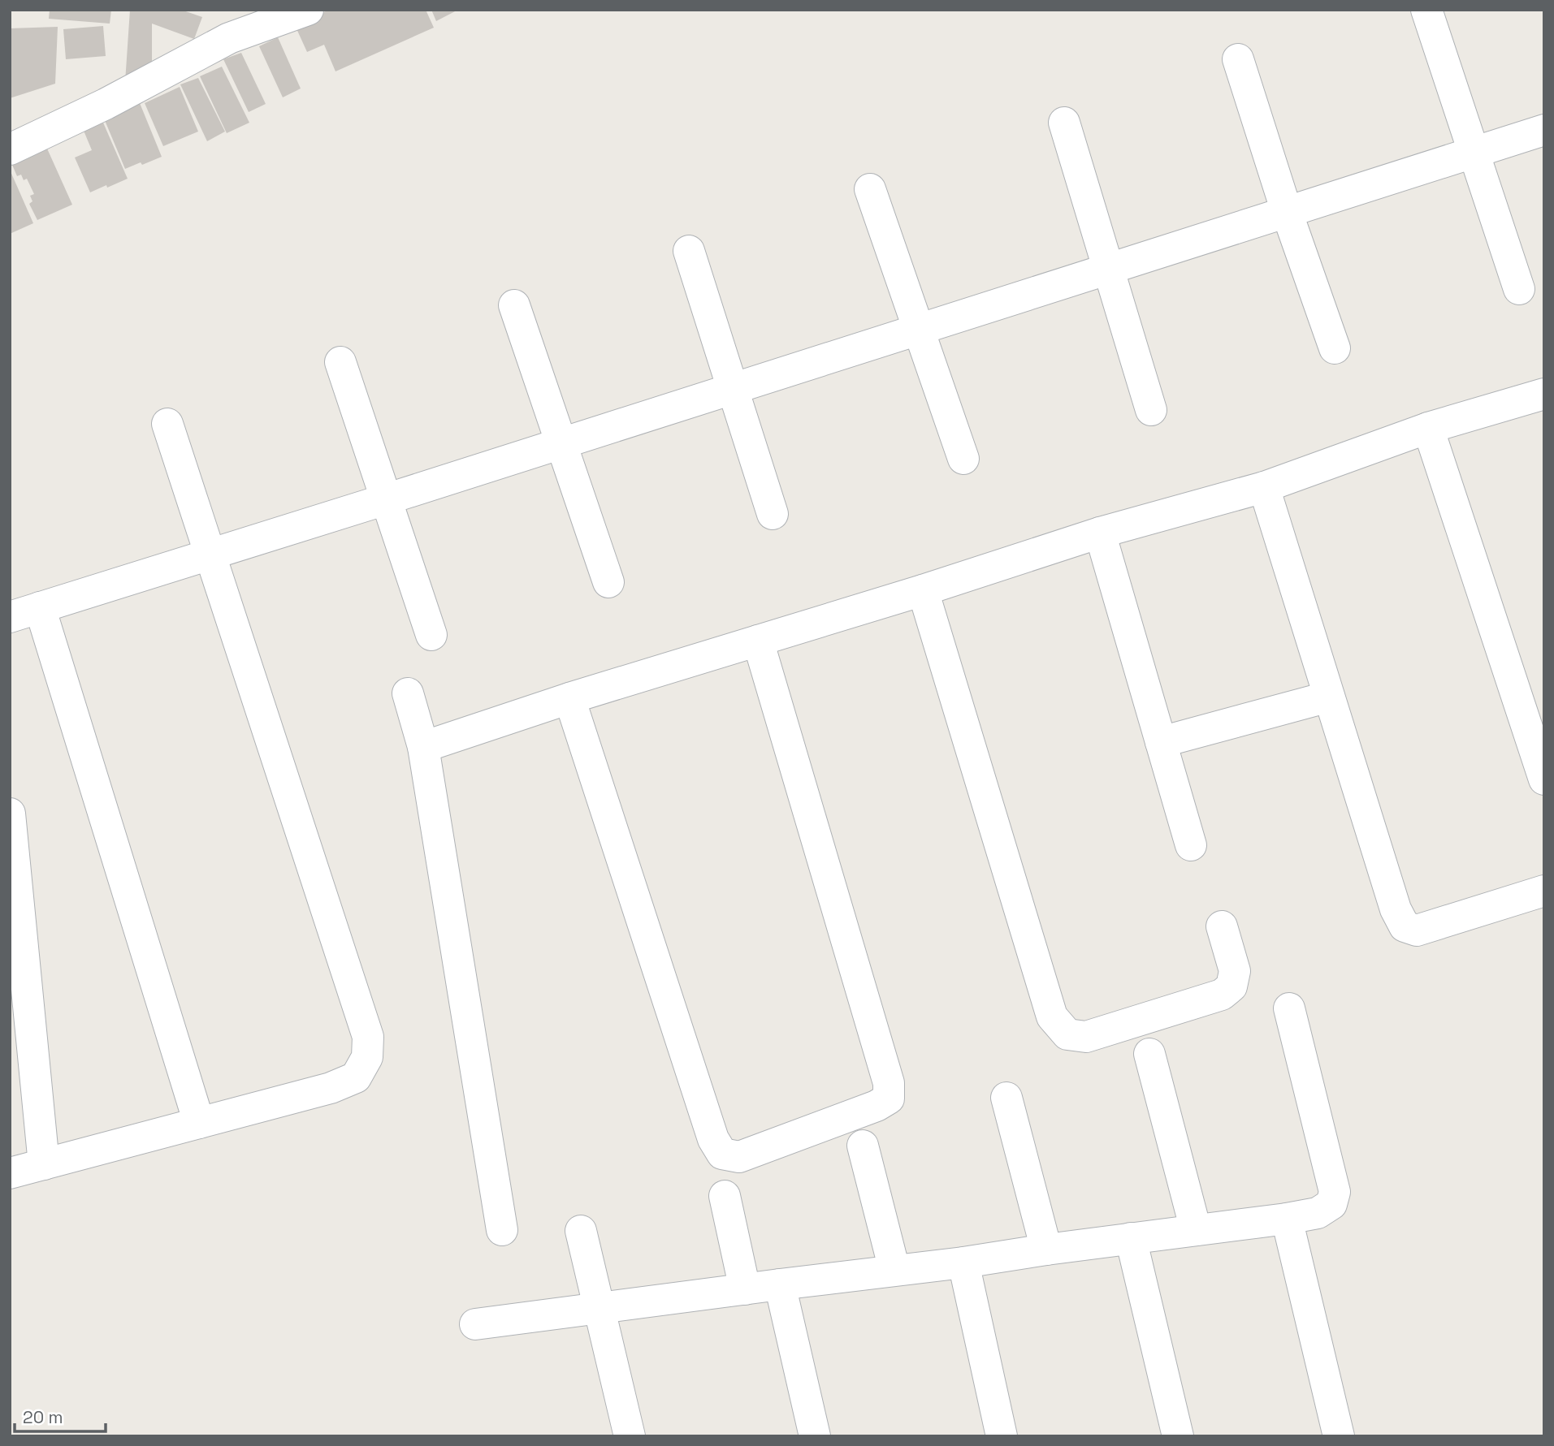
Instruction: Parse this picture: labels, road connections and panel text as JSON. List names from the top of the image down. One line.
{"scale_bar":"20 m"}
